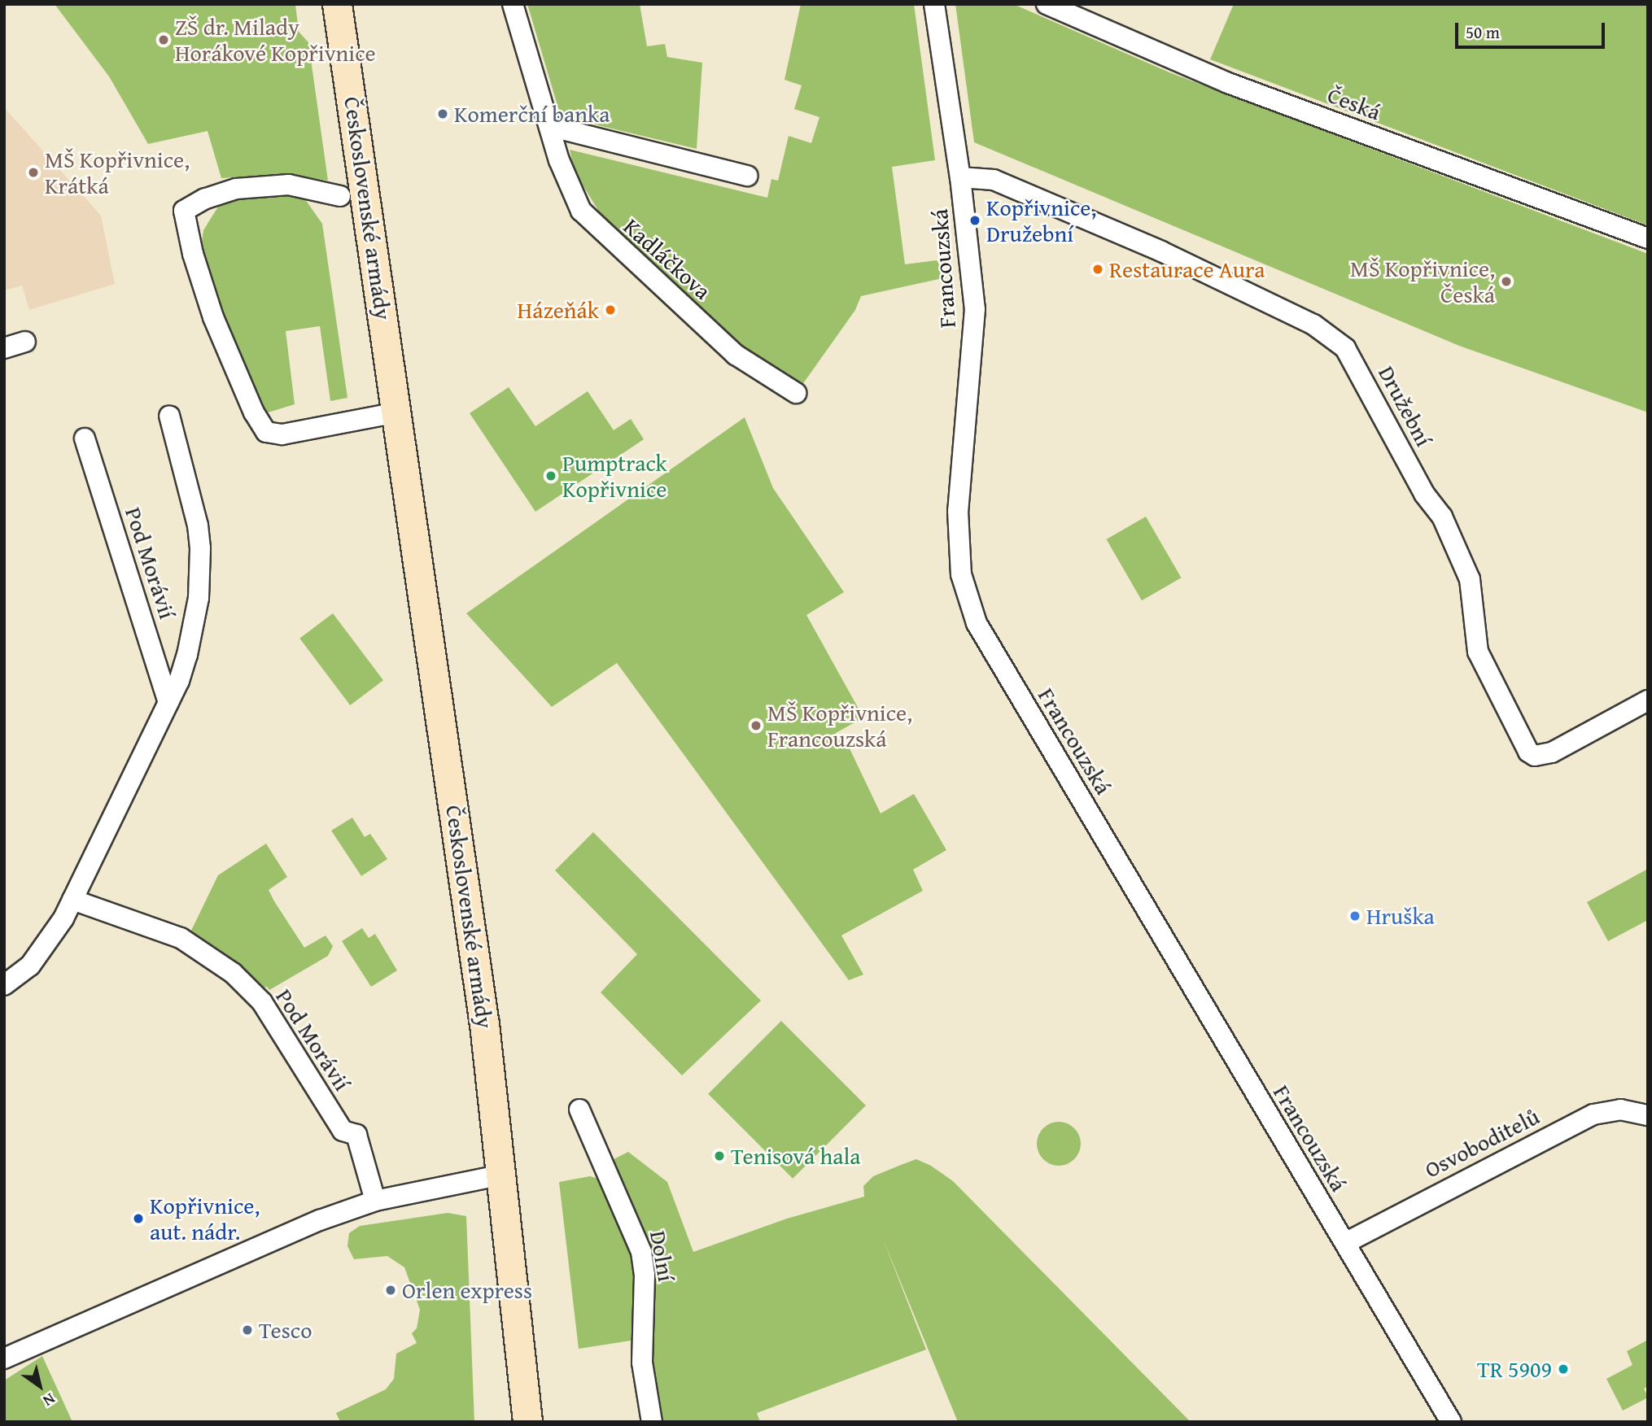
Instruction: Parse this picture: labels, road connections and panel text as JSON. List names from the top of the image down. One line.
{"streets":{"main road":["Československé armády"],"street":["Česká","Kadláčkova","Francouzská","Družební","Pod Morávií","Osvoboditelů","Dolní"]},"crossings":[["Francouzská","Družební"],["Francouzská","Osvoboditelů"]],"places":["ZŠ dr. Milady Horákové Kopřivnice","Komerční banka","MŠ Kopřivnice, Krátká","Kopřivnice, Družební","Restaurace Aura","MŠ Kopřivnice, Česká","Házeňák","Pumptrack Kopřivnice","MŠ Kopřivnice, Francouzská","Hruška","Tenisová hala","Kopřivnice, aut. nádr.","Orlen express","Tesco","TR 5909"],"scale_bar":"50 m","north":"bottom right"}
